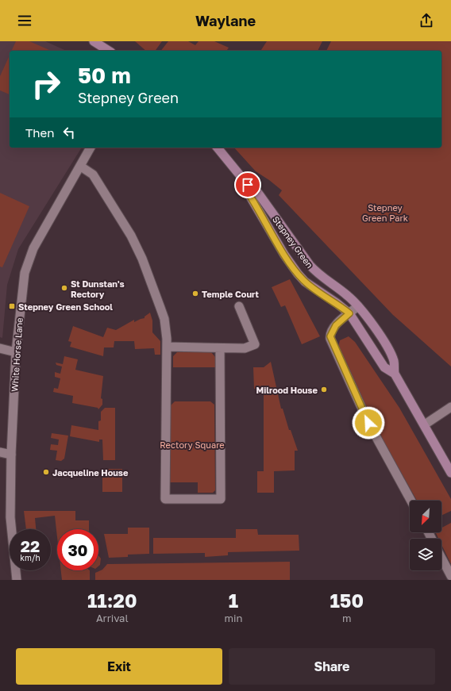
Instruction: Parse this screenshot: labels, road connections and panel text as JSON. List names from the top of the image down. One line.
{"streets":{"main road":["Stepney Green"],"street":["White Horse Lane"]},"parks":["Stepney Green Park","Rectory Square"],"places":{"other":["St Dunstan's Rectory","Temple Court","Milrood House","Jacqueline House"],"transit":["Stepney Green School"]},"north":"bottom left","page":{"header":"Waylane","turn":["50 m","Stepney Green"],"then":"Then","speed":"22 km/h","limit":"30","eta":["11:20","Arrival","1","min","150","m"],"buttons":["Exit","Share"]}}
